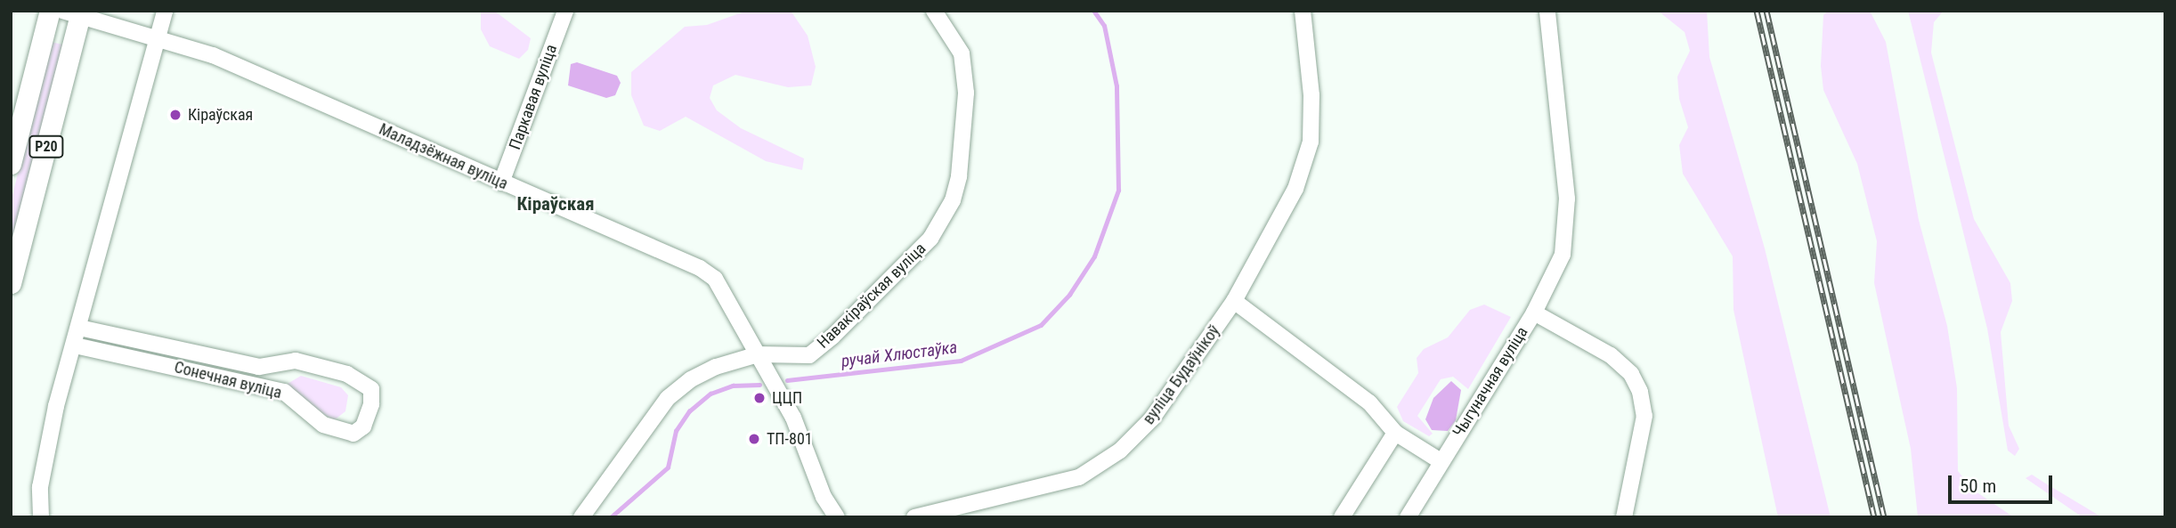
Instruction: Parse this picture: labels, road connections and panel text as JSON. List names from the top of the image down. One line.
{"streets":{"main road":["Р20"],"street":["Паркавая вуліца","Маладзёжная вуліца","Навакіраўская вуліца","вуліца Будаўнікоў","Сонечная вуліца","Чыгуначная вуліца"]},"crossings":[["Паркавая вуліца","Маладзёжная вуліца"],["Р20","Маладзёжная вуліца"],["Маладзёжная вуліца","Навакіраўская вуліца"]],"districts":["Кіраўская"],"water":["ручай Хлюстаўка"],"places":["Кіраўская","ЦЦП","ТП-801"],"scale_bar":"50 m"}
